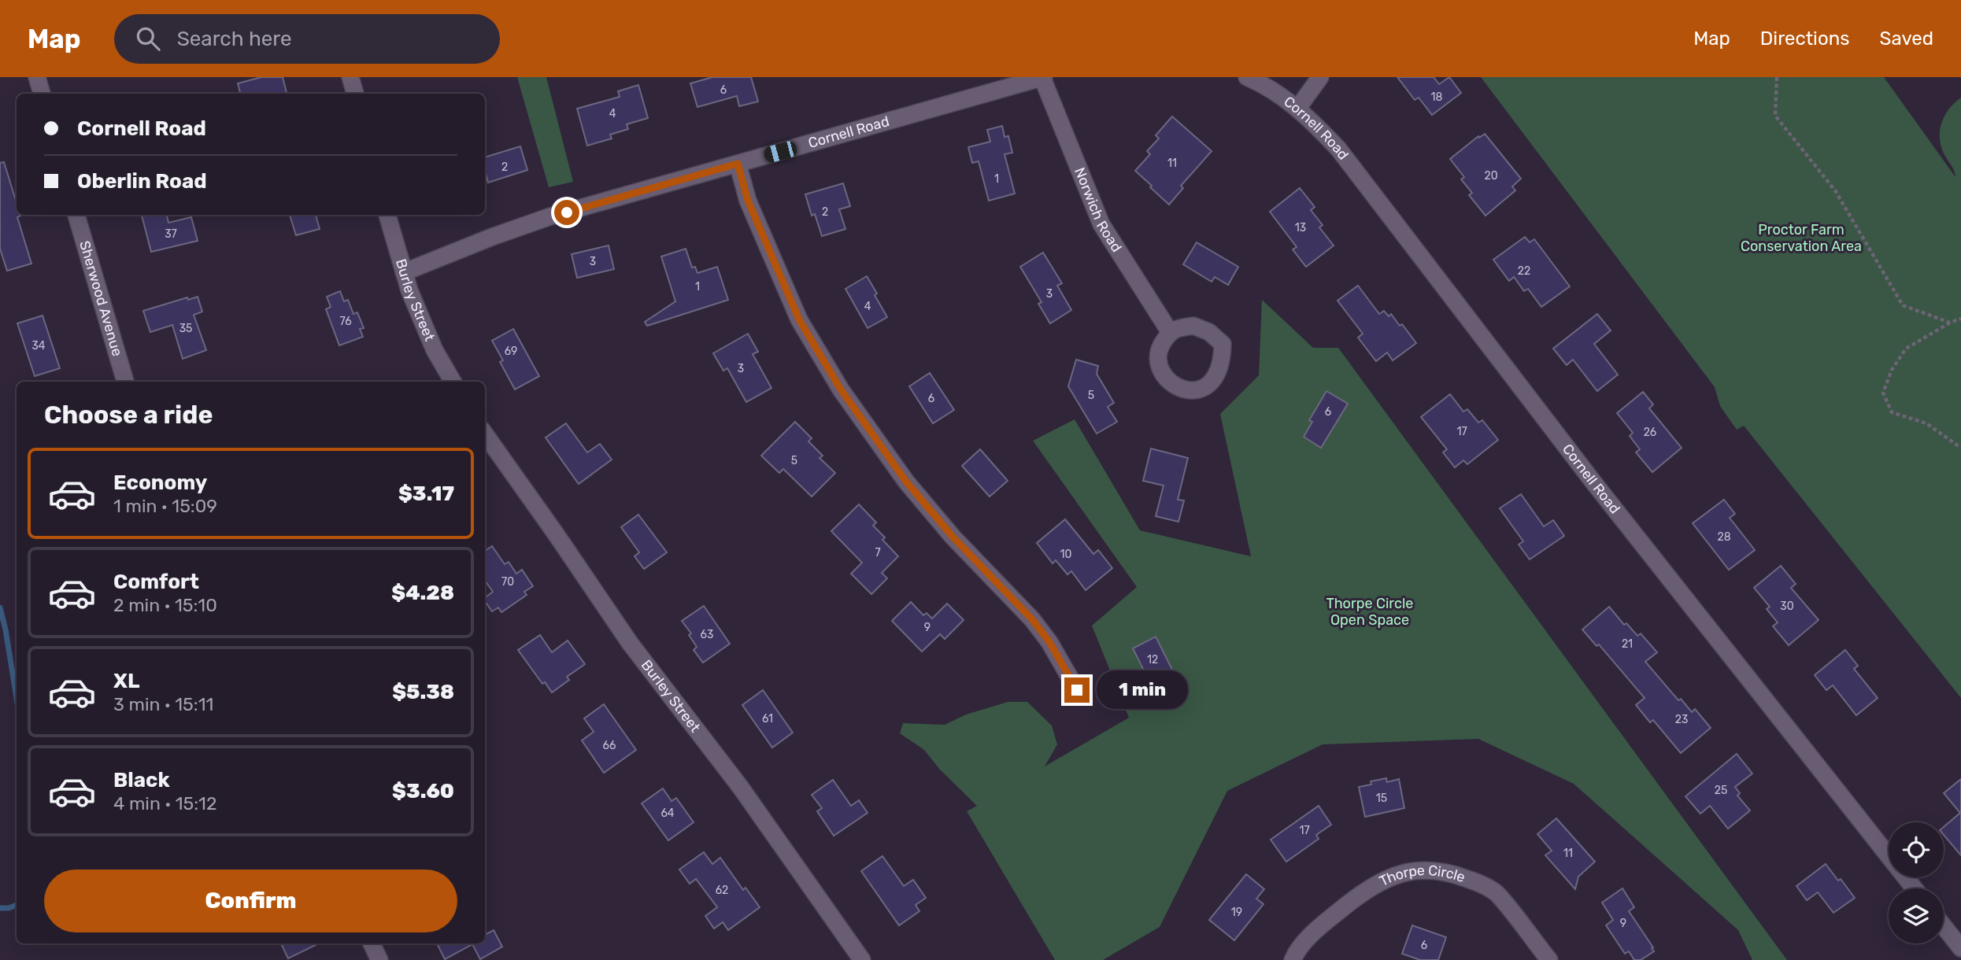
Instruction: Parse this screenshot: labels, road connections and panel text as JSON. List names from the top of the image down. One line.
{"streets":{"street":["Cornell Road","Norwich Road","Sherwood Avenue","Burley Street","Thorpe Circle"]},"crossings":[["Cornell Road","Norwich Road"],["Cornell Road","Burley Street"]],"parks":["Proctor Farm Conservation Area","Thorpe Circle Open Space"],"house_numbers":["6","18","4","11","2","20","1","2","13","37","3","22","1","3","4","76","35","34","69","3","5","6","6","17","26","5","28","7","10","70","30","9","63","21","12","61","23","66","25","15","64","17","11","62","19","9","6"],"page":{"header":"Map","search":"Search here","nav":["Map","Directions","Saved"],"banner":["Cornell Road","Oberlin Road"],"heading":"Choose a ride","list":[{"name":"Economy","note":"1 min · 15:09","value":"$3.17"},{"name":"Comfort","note":"2 min · 15:10","value":"$4.28"},{"name":"XL","note":"3 min · 15:11","value":"$5.38"},{"name":"Black","note":"4 min · 15:12","value":"$3.60"}],"bubble":"1 min","buttons":"Confirm"}}
